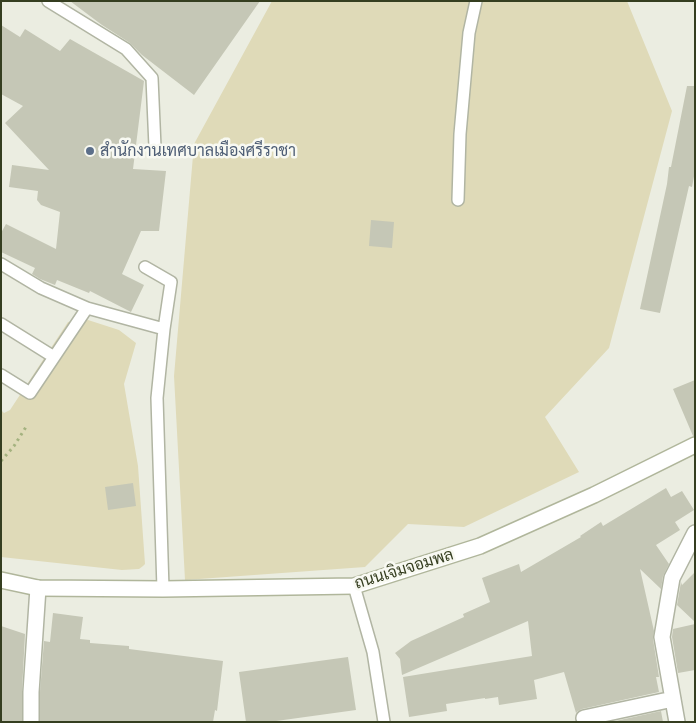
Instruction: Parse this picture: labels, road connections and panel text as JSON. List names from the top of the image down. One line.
{"streets":{"main road":["ถนนเจิมจอมพล"]},"places":["สำนักงานเทศบาลเมืองศรีราชา"]}
